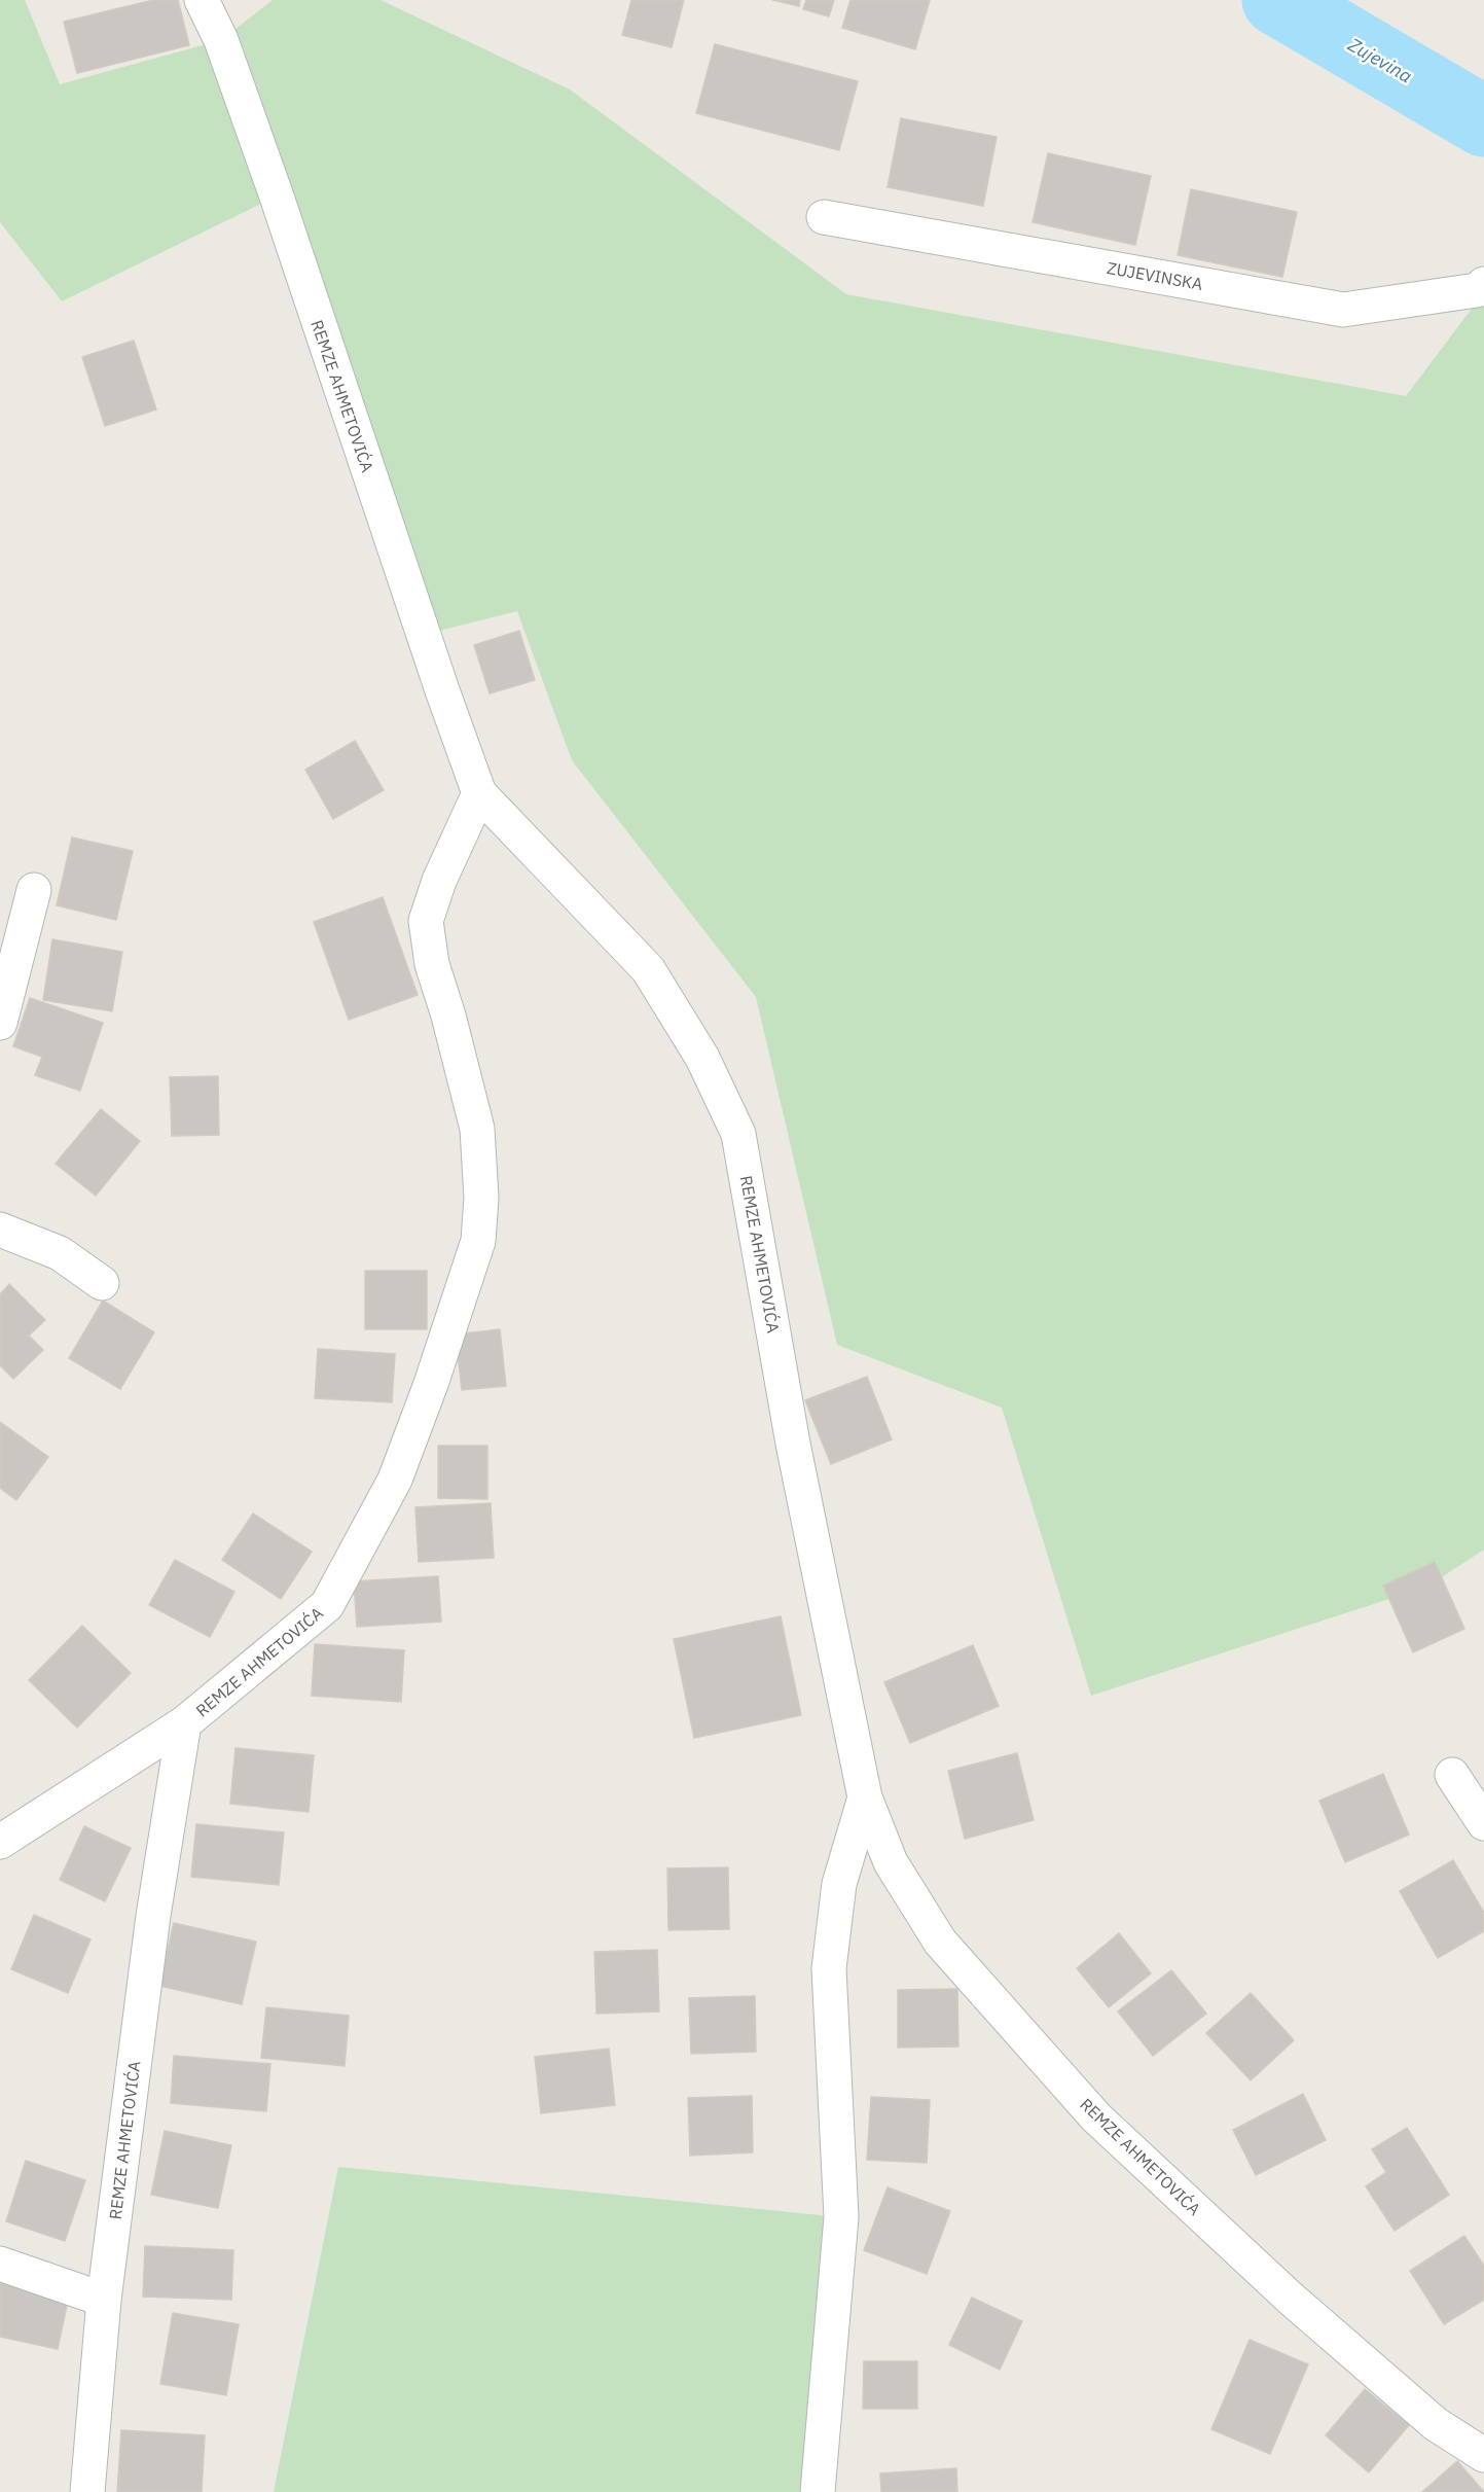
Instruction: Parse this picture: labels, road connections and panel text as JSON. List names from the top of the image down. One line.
{"streets":{"street":["ZUJEVINSKA","REMZE AHMETOVIĆA"]},"water":["Zujevina"]}
